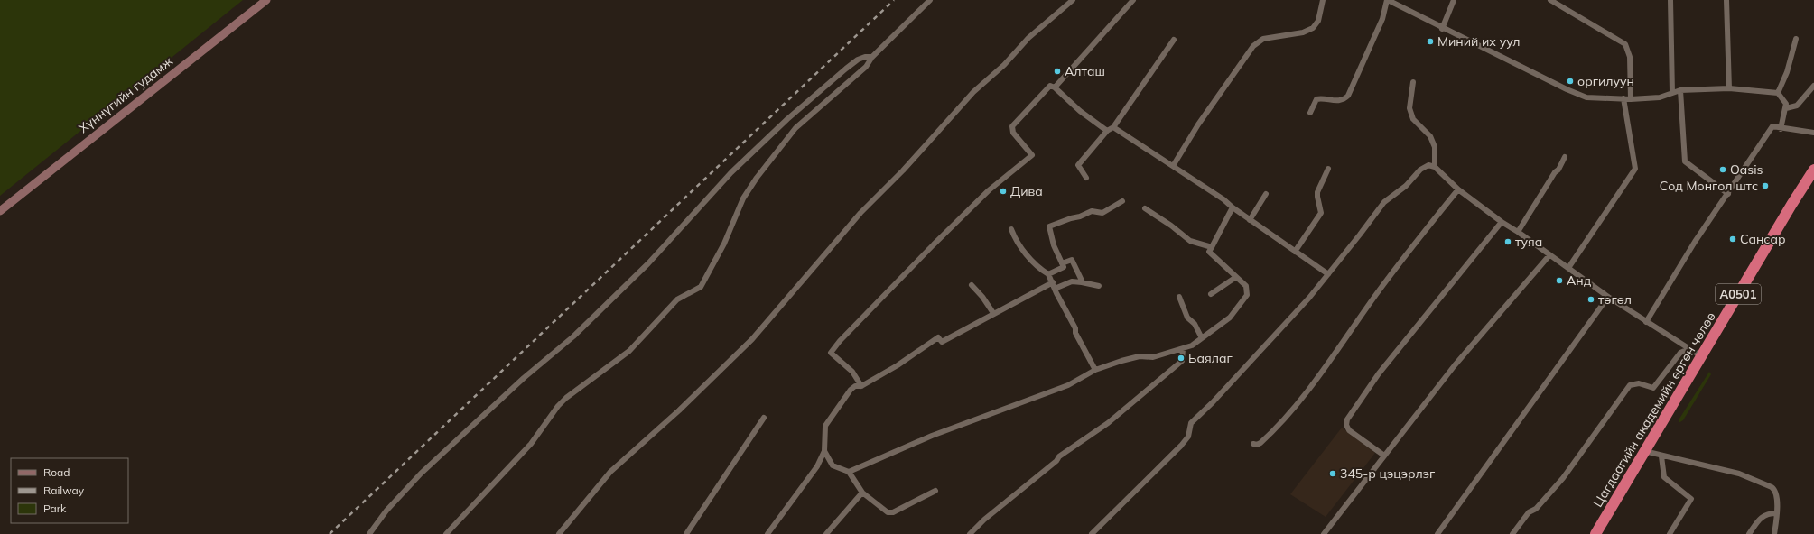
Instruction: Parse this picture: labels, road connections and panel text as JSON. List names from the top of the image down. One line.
{"streets":{"highway":["A0501","Цагдаагийн академийн өргөн чөлөө"],"main road":["Хүннүгийн гудамж"]},"places":["Миний их уул","Алташ","оргилуун","Oasis","Сод Монгол штс","Дива","Сансар","туяа","Анд","төгөл","Баялаг","345-р цэцэрлэг"],"legend":["Road","Railway","Park"]}
